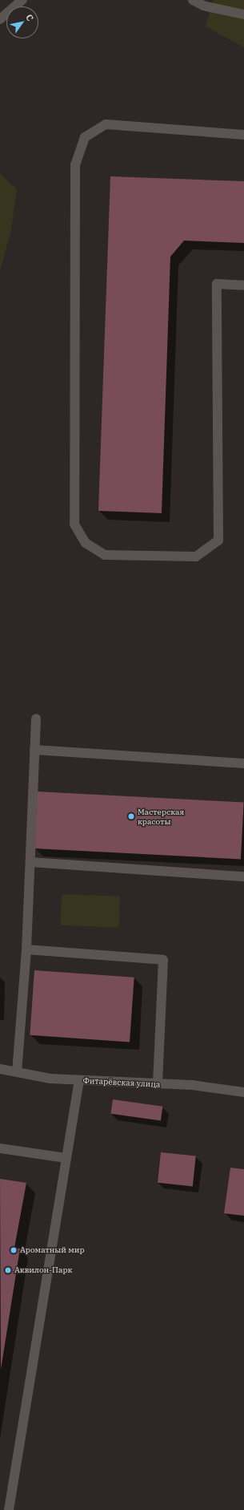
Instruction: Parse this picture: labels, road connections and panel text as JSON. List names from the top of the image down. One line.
{"streets":{"street":["Фитарёвская улица"]},"places":["Мастерская красоты","Ароматный мир","Аквилон-Парк"],"north":"top right"}
